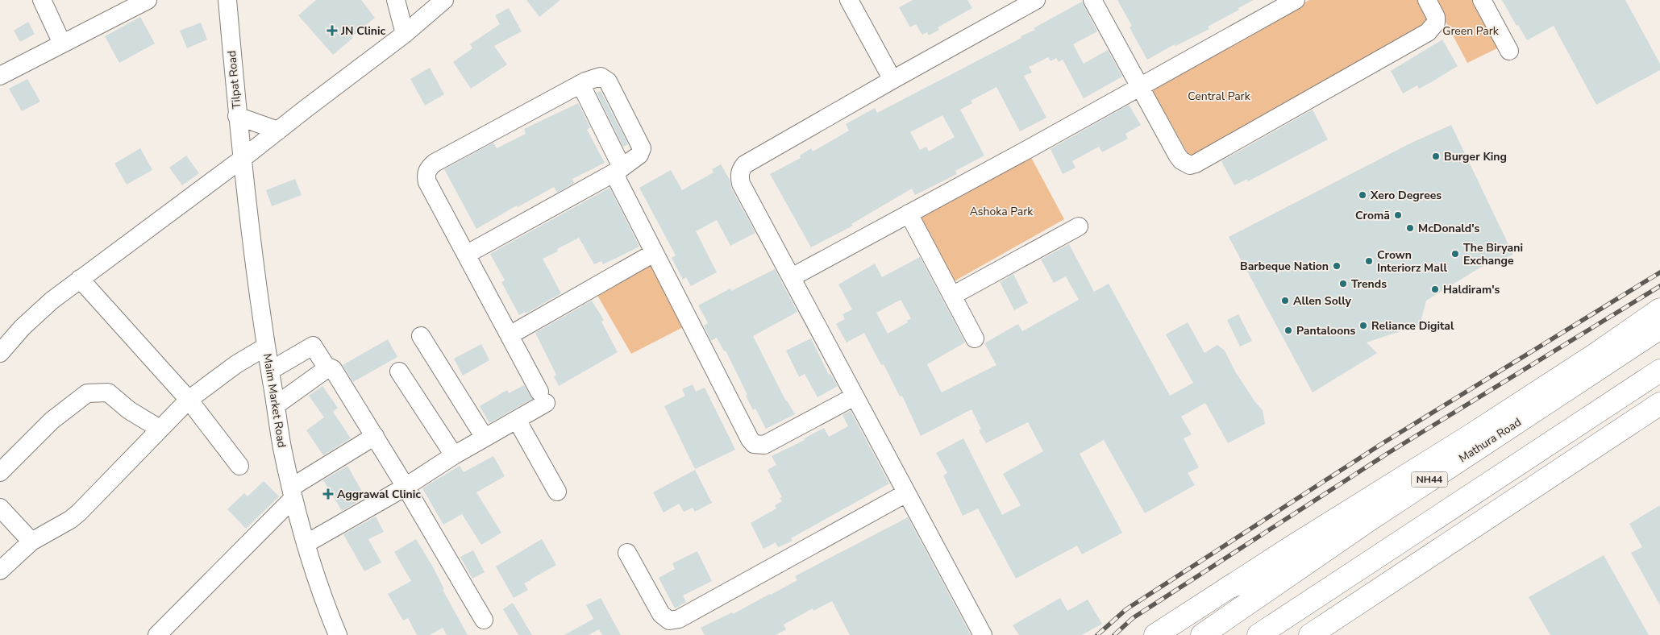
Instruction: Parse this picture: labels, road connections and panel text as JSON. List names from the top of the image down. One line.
{"streets":{"main road":["Mathura Road","NH44"],"street":["Tilpat Road","Maim Market Road"]},"crossings":[["Tilpat Road","Maim Market Road"]],"parks":["Green Park","Central Park","Ashoka Park"],"places":{"health":["JN Clinic","Aggrawal Clinic"],"other":["Burger King","Xero Degrees","Cromā","McDonald's","The Biryani Exchange","Crown Interiorz Mall","Barbeque Nation","Trends","Haldiram's","Allen Solly","Reliance Digital","Pantaloons"]}}
